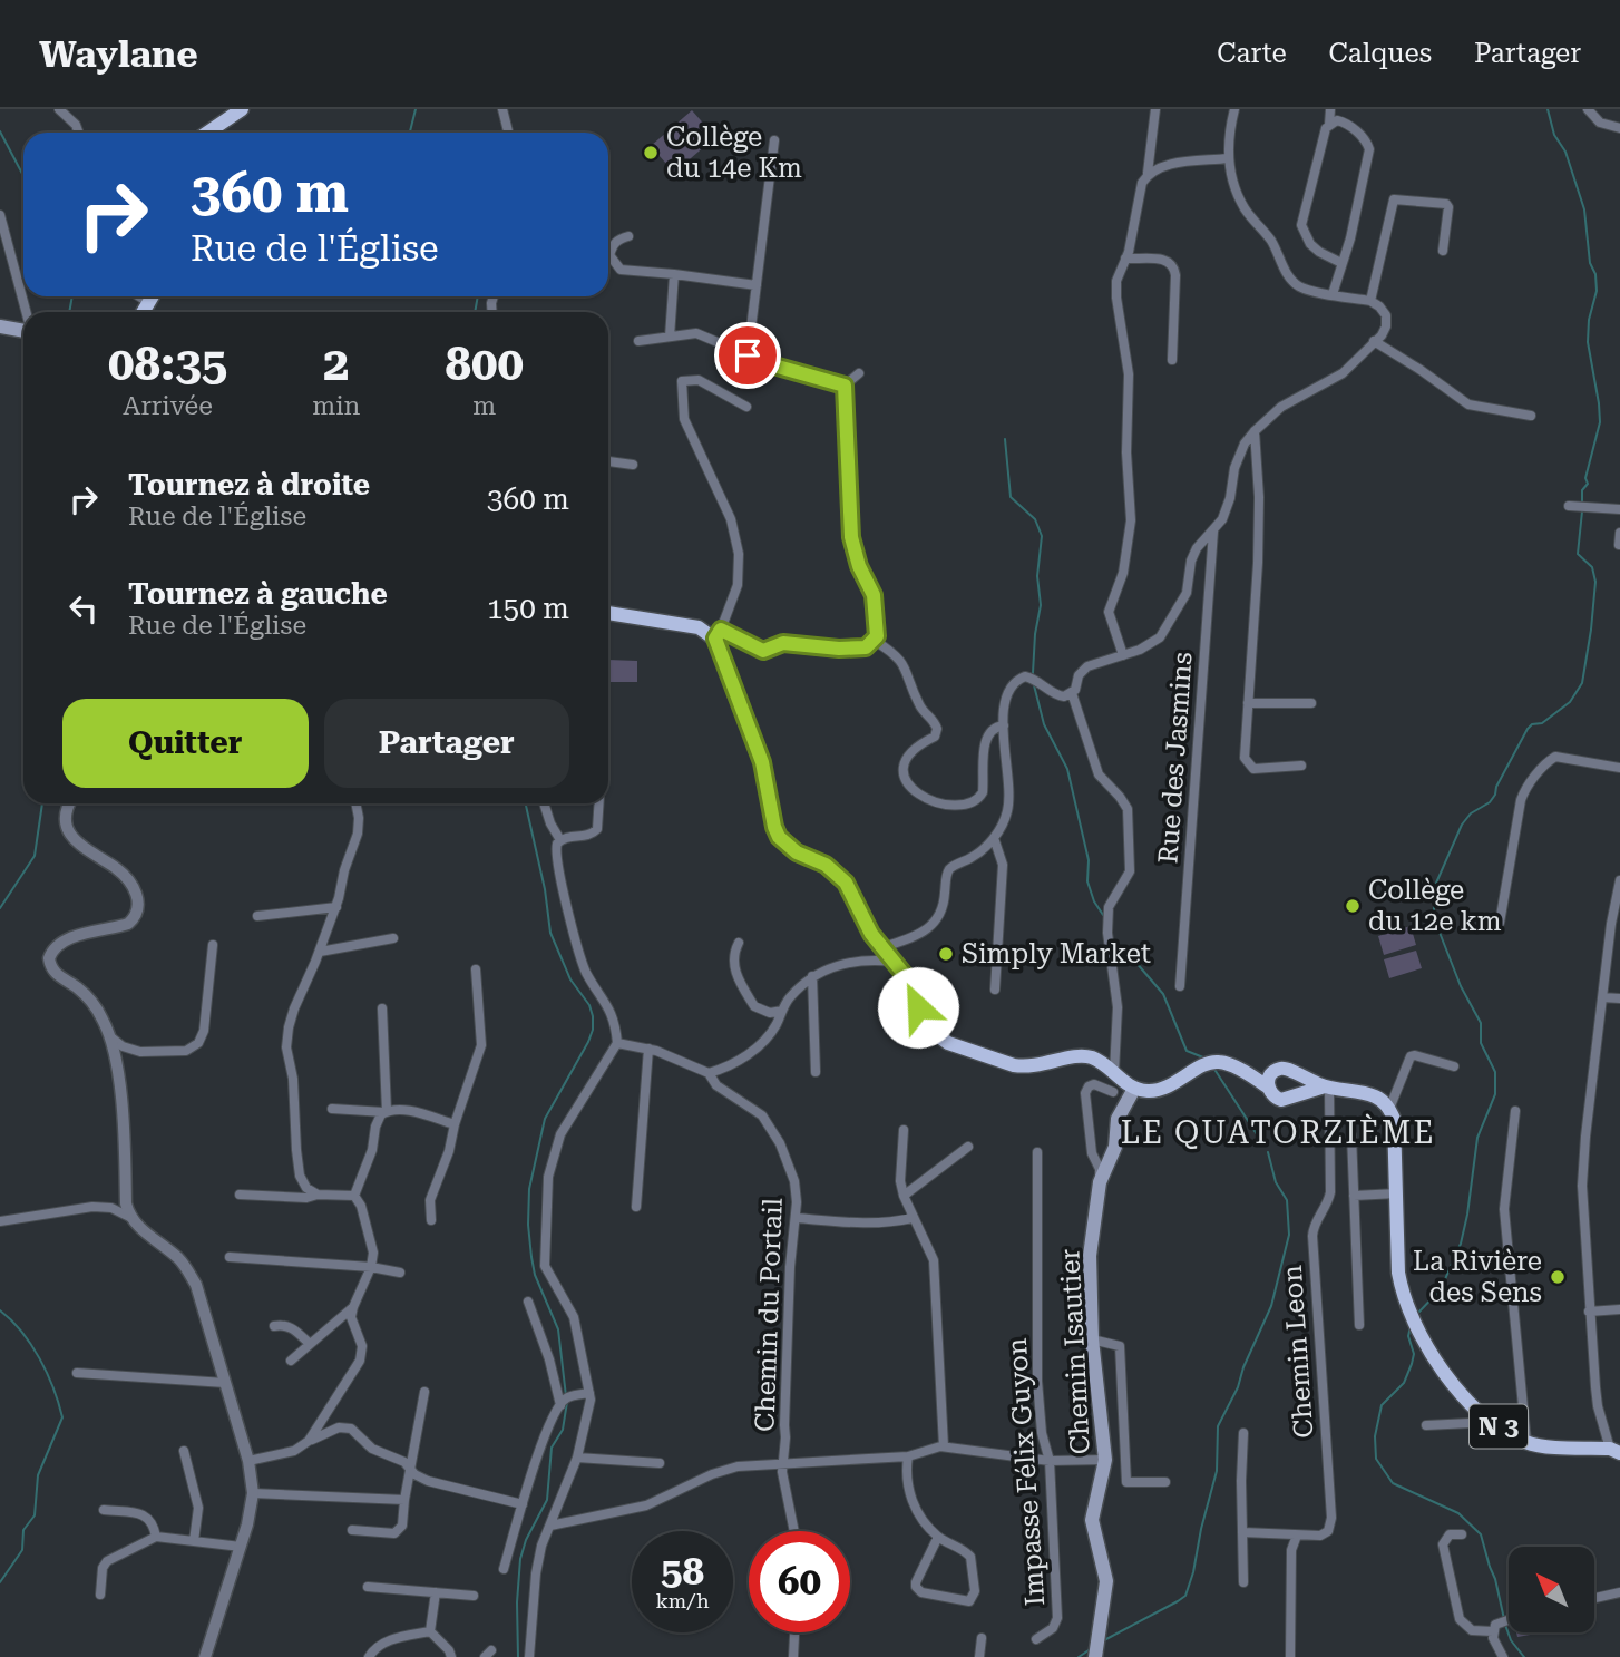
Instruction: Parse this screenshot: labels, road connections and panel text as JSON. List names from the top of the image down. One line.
{"streets":{"main road":["Chemin Isautier","N 3"],"street":["Rue des Jasmins","Chemin du Portail","Chemin Leon","Impasse Félix Guyon"]},"districts":["LE QUATORZIÈME"],"places":["Collège du 14e Km","Collège du 12e km","Simply Market","La Rivière des Sens"],"north":"top left","page":{"header":"Waylane","nav":["Carte","Calques","Partager"],"turn":["360 m","Rue de l'Église"],"eta":["08:35","Arrivée","2","min","800","m"],"list":[{"name":"Tournez à droite","note":"Rue de l'Église","value":"360 m"},{"name":"Tournez à gauche","note":"Rue de l'Église","value":"150 m"}],"buttons":["Quitter","Partager"],"speed":"58 km/h","limit":"60"}}
